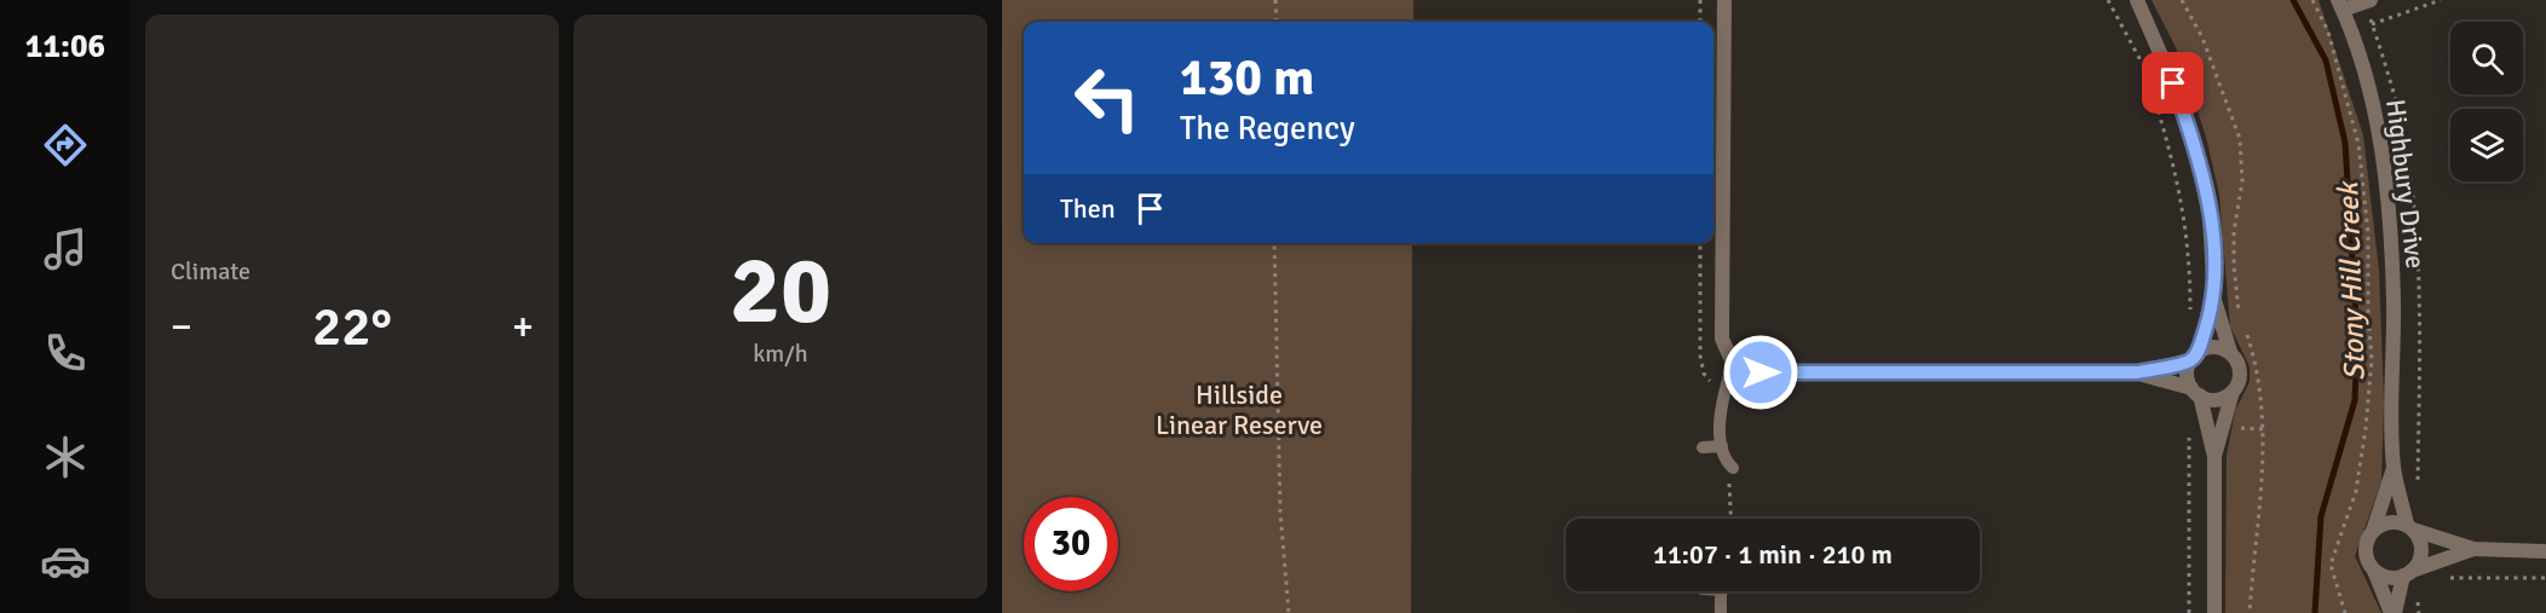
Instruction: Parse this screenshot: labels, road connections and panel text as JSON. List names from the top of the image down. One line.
{"streets":{"street":["Highbury Drive"]},"water":["Stony Hill Creek"],"parks":["Hillside Linear Reserve"],"page":{"tabs":"11:06","tile":["Climate",["20","km/h"]],"turn":["130 m","The Regency"],"then":"Then","heat":["−","22°","+"],"limit":"30","trip":"11:07 · 1 min · 210 m"}}
